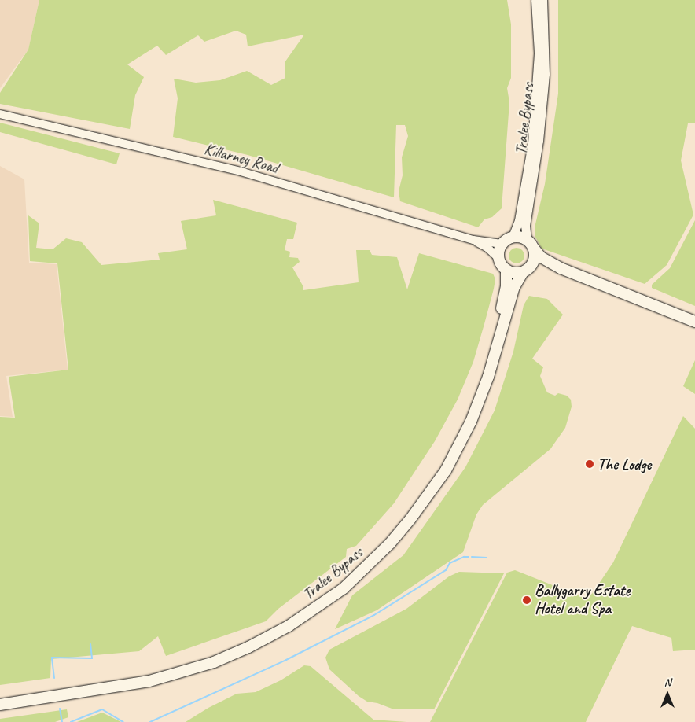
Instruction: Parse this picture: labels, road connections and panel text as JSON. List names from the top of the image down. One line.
{"streets":{"highway":["Tralee Bypass"],"main road":["Killarney Road"]},"crossings":[["Tralee Bypass","Killarney Road"]],"places":["The Lodge","Ballygarry Estate Hotel and Spa"],"north":"top"}
